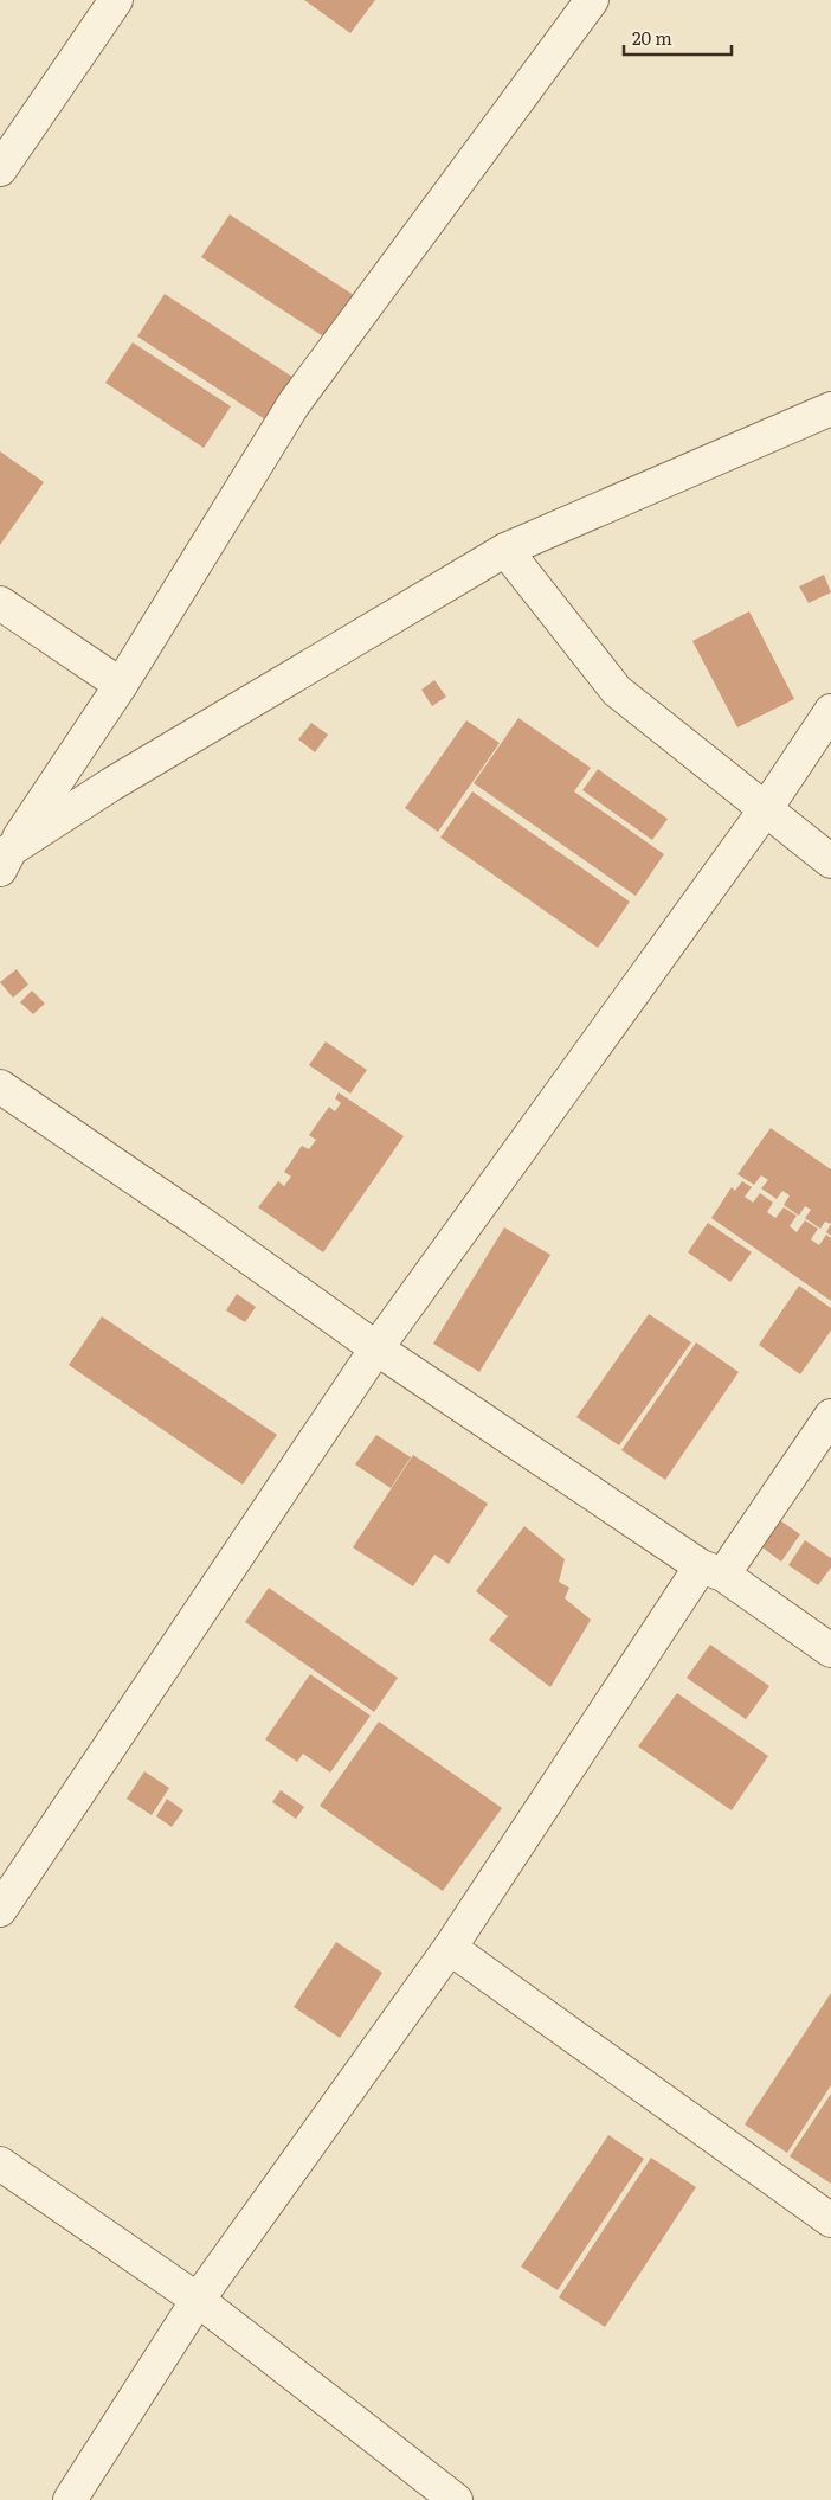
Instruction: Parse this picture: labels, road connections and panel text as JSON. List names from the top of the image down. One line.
{"scale_bar":"20 m"}
